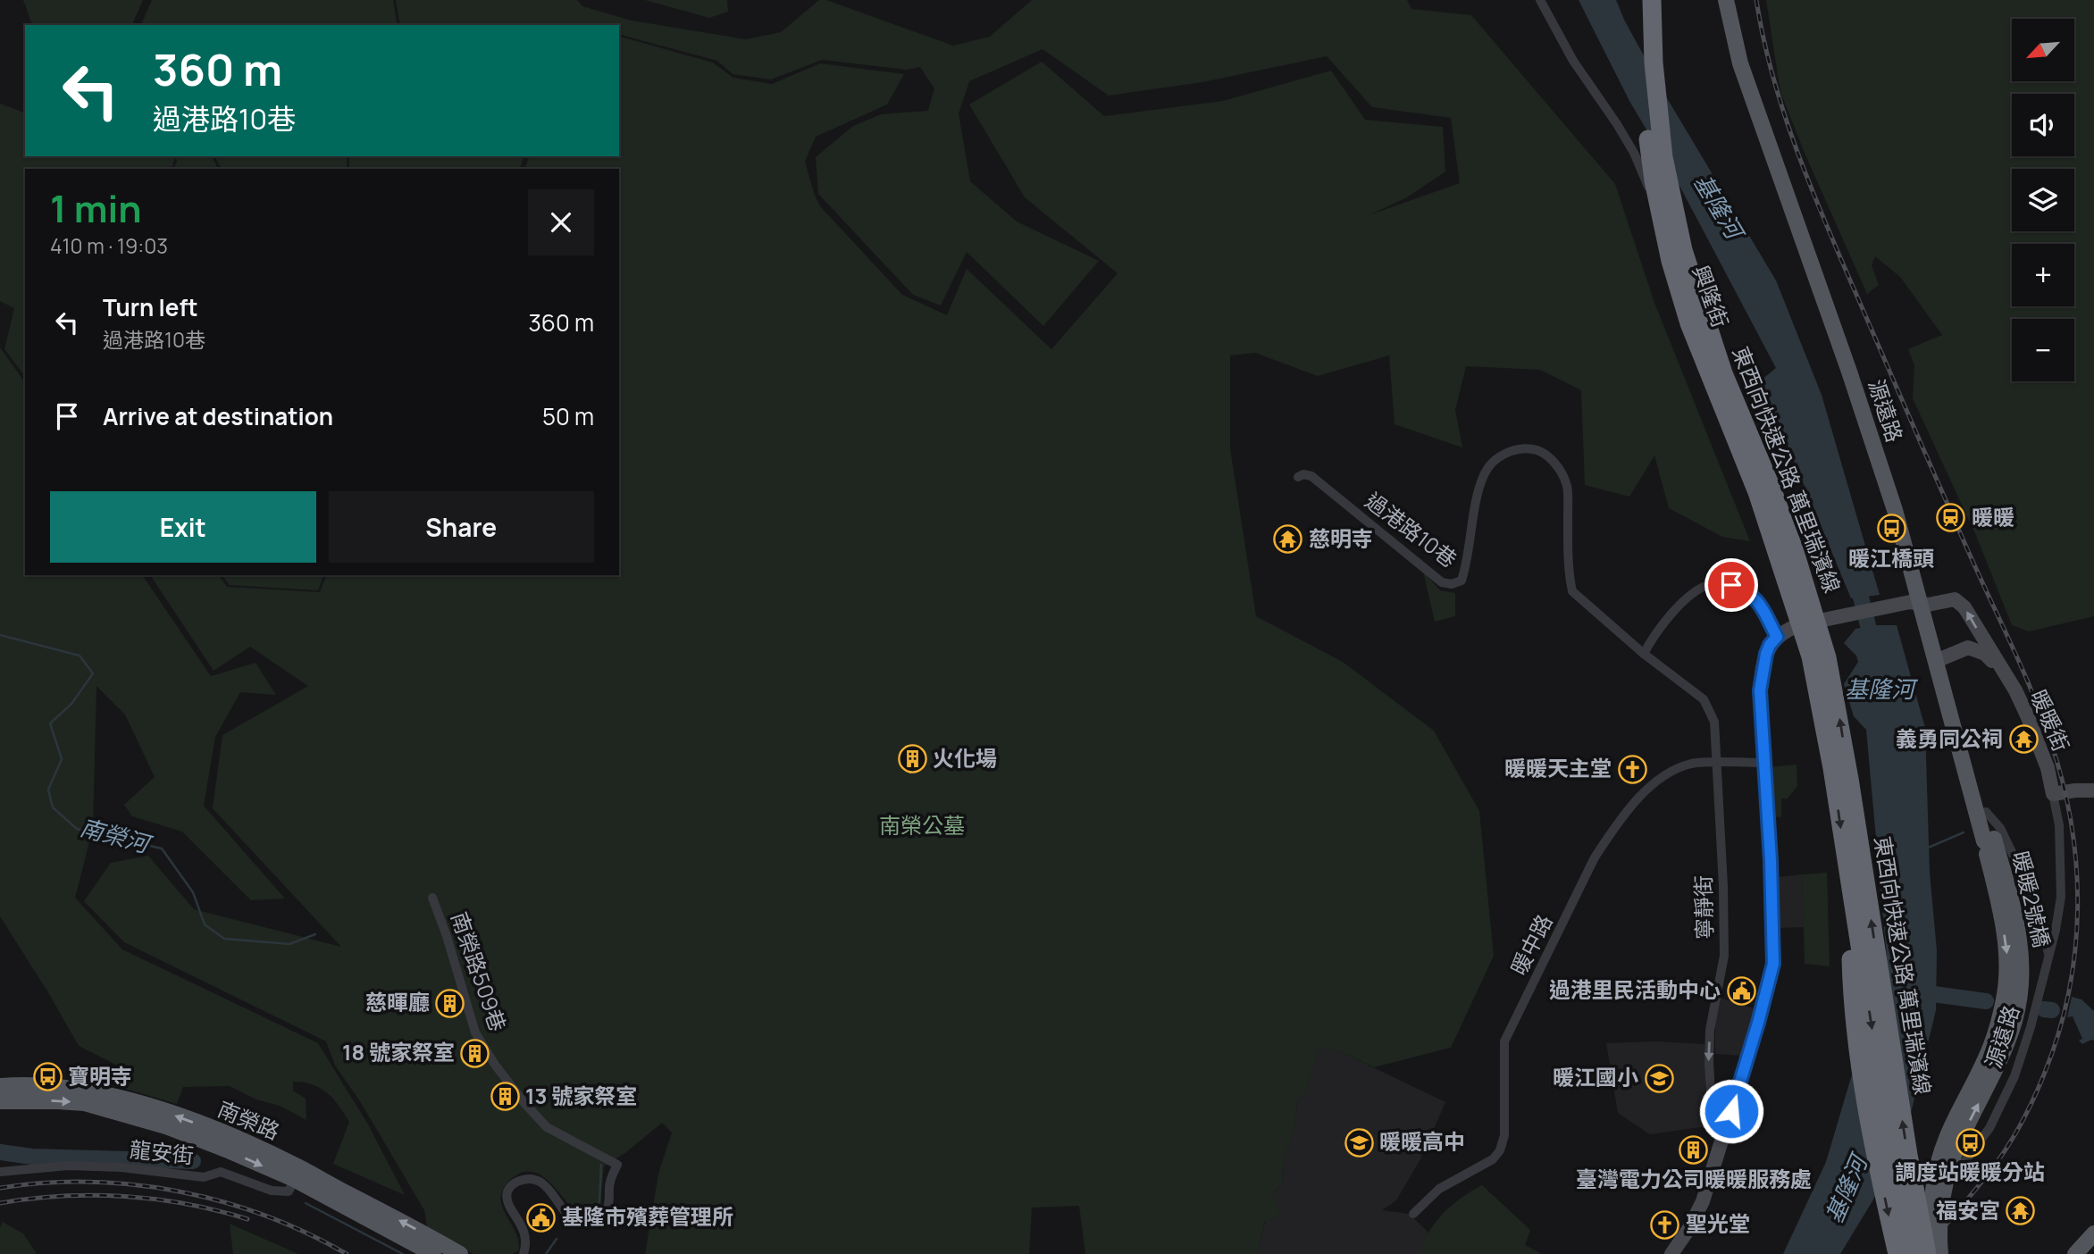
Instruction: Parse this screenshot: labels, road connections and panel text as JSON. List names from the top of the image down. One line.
{"streets":{"highway":["東西向快速公路 萬里瑞濱線"],"main road":["源遠路","暖暖2號橋","南榮路"],"street":["興隆街","過港路10巷","暖暖街","寧靜街","暖中路","南榮路509巷","龍安街"]},"crossings":[["源遠路","暖暖街"],["源遠路","暖暖2號橋"],["東西向快速公路 萬里瑞濱線","暖暖2號橋"],["過港路10巷","寧靜街"],["寧靜街","暖中路"],["南榮路","龍安街"]],"water":["基隆河","南榮河"],"parks":["南榮公墓"],"places":{"station":["暖暖"],"bus stop":["暖江橋頭","寶明寺","調度站暖暖分站"],"temple":["慈明寺","義勇同公祠","福安宮"],"building":["火化場","慈暉廳","18 號家祭室","13 號家祭室","臺灣電力公司暖暖服務處"],"church":["暖暖天主堂","聖光堂"],"public building":["過港里民活動中心","基隆市殯葬管理所"],"school or university":["暖江國小","暖暖高中"]},"north":"bottom left","page":{"map_buttons":["+","−"],"turn":["360 m","過港路10巷"],"heading":["1 min","410 m · 19:03"],"list":[{"name":"Turn left","note":"過港路10巷","value":"360 m"},{"name":"Arrive at destination","value":"50 m"}],"buttons":["Exit","Share"]}}
